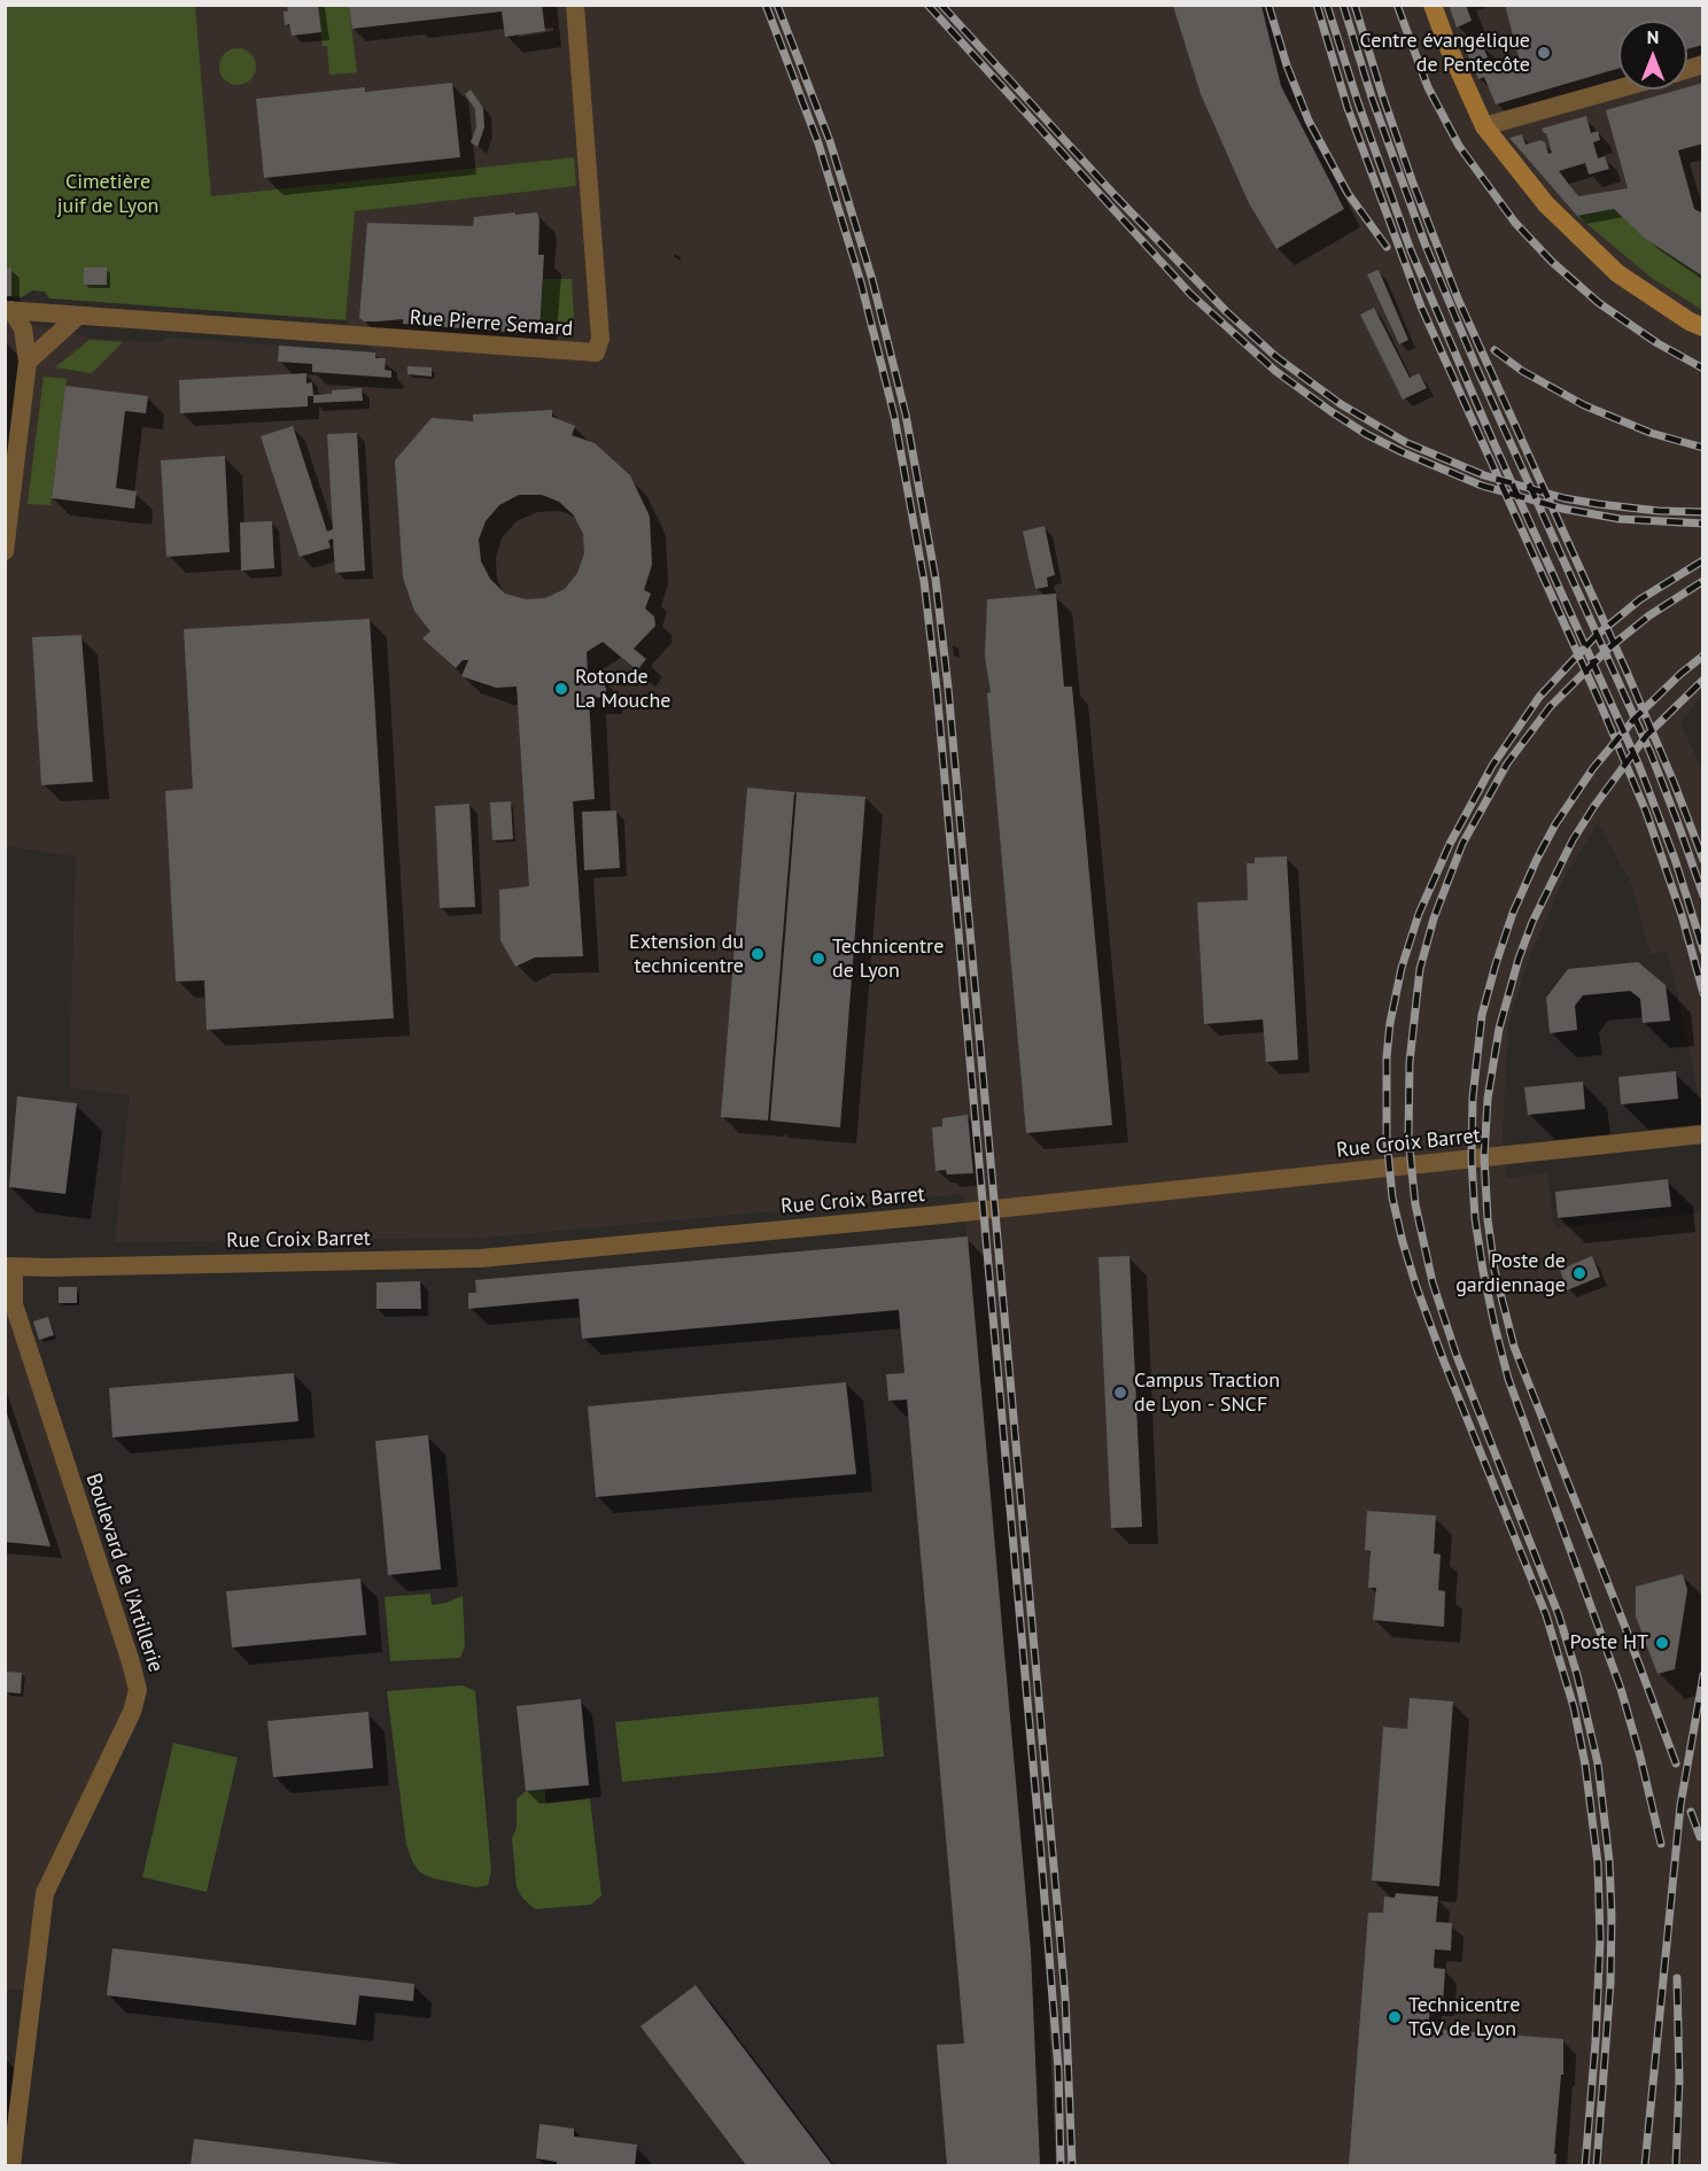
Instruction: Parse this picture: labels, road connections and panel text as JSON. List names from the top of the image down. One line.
{"streets":{"street":["Rue Pierre Semard","Rue Croix Barret","Boulevard de l'Artillerie"]},"crossings":[["Rue Croix Barret","Boulevard de l'Artillerie"]],"parks":["Cimetière juif de Lyon"],"places":["Centre évangélique de Pentecôte","Rotonde La Mouche","Extension du technicentre","Technicentre de Lyon","Poste de gardiennage","Campus Traction de Lyon - SNCF","Poste HT","Technicentre TGV de Lyon"],"north":"top"}
